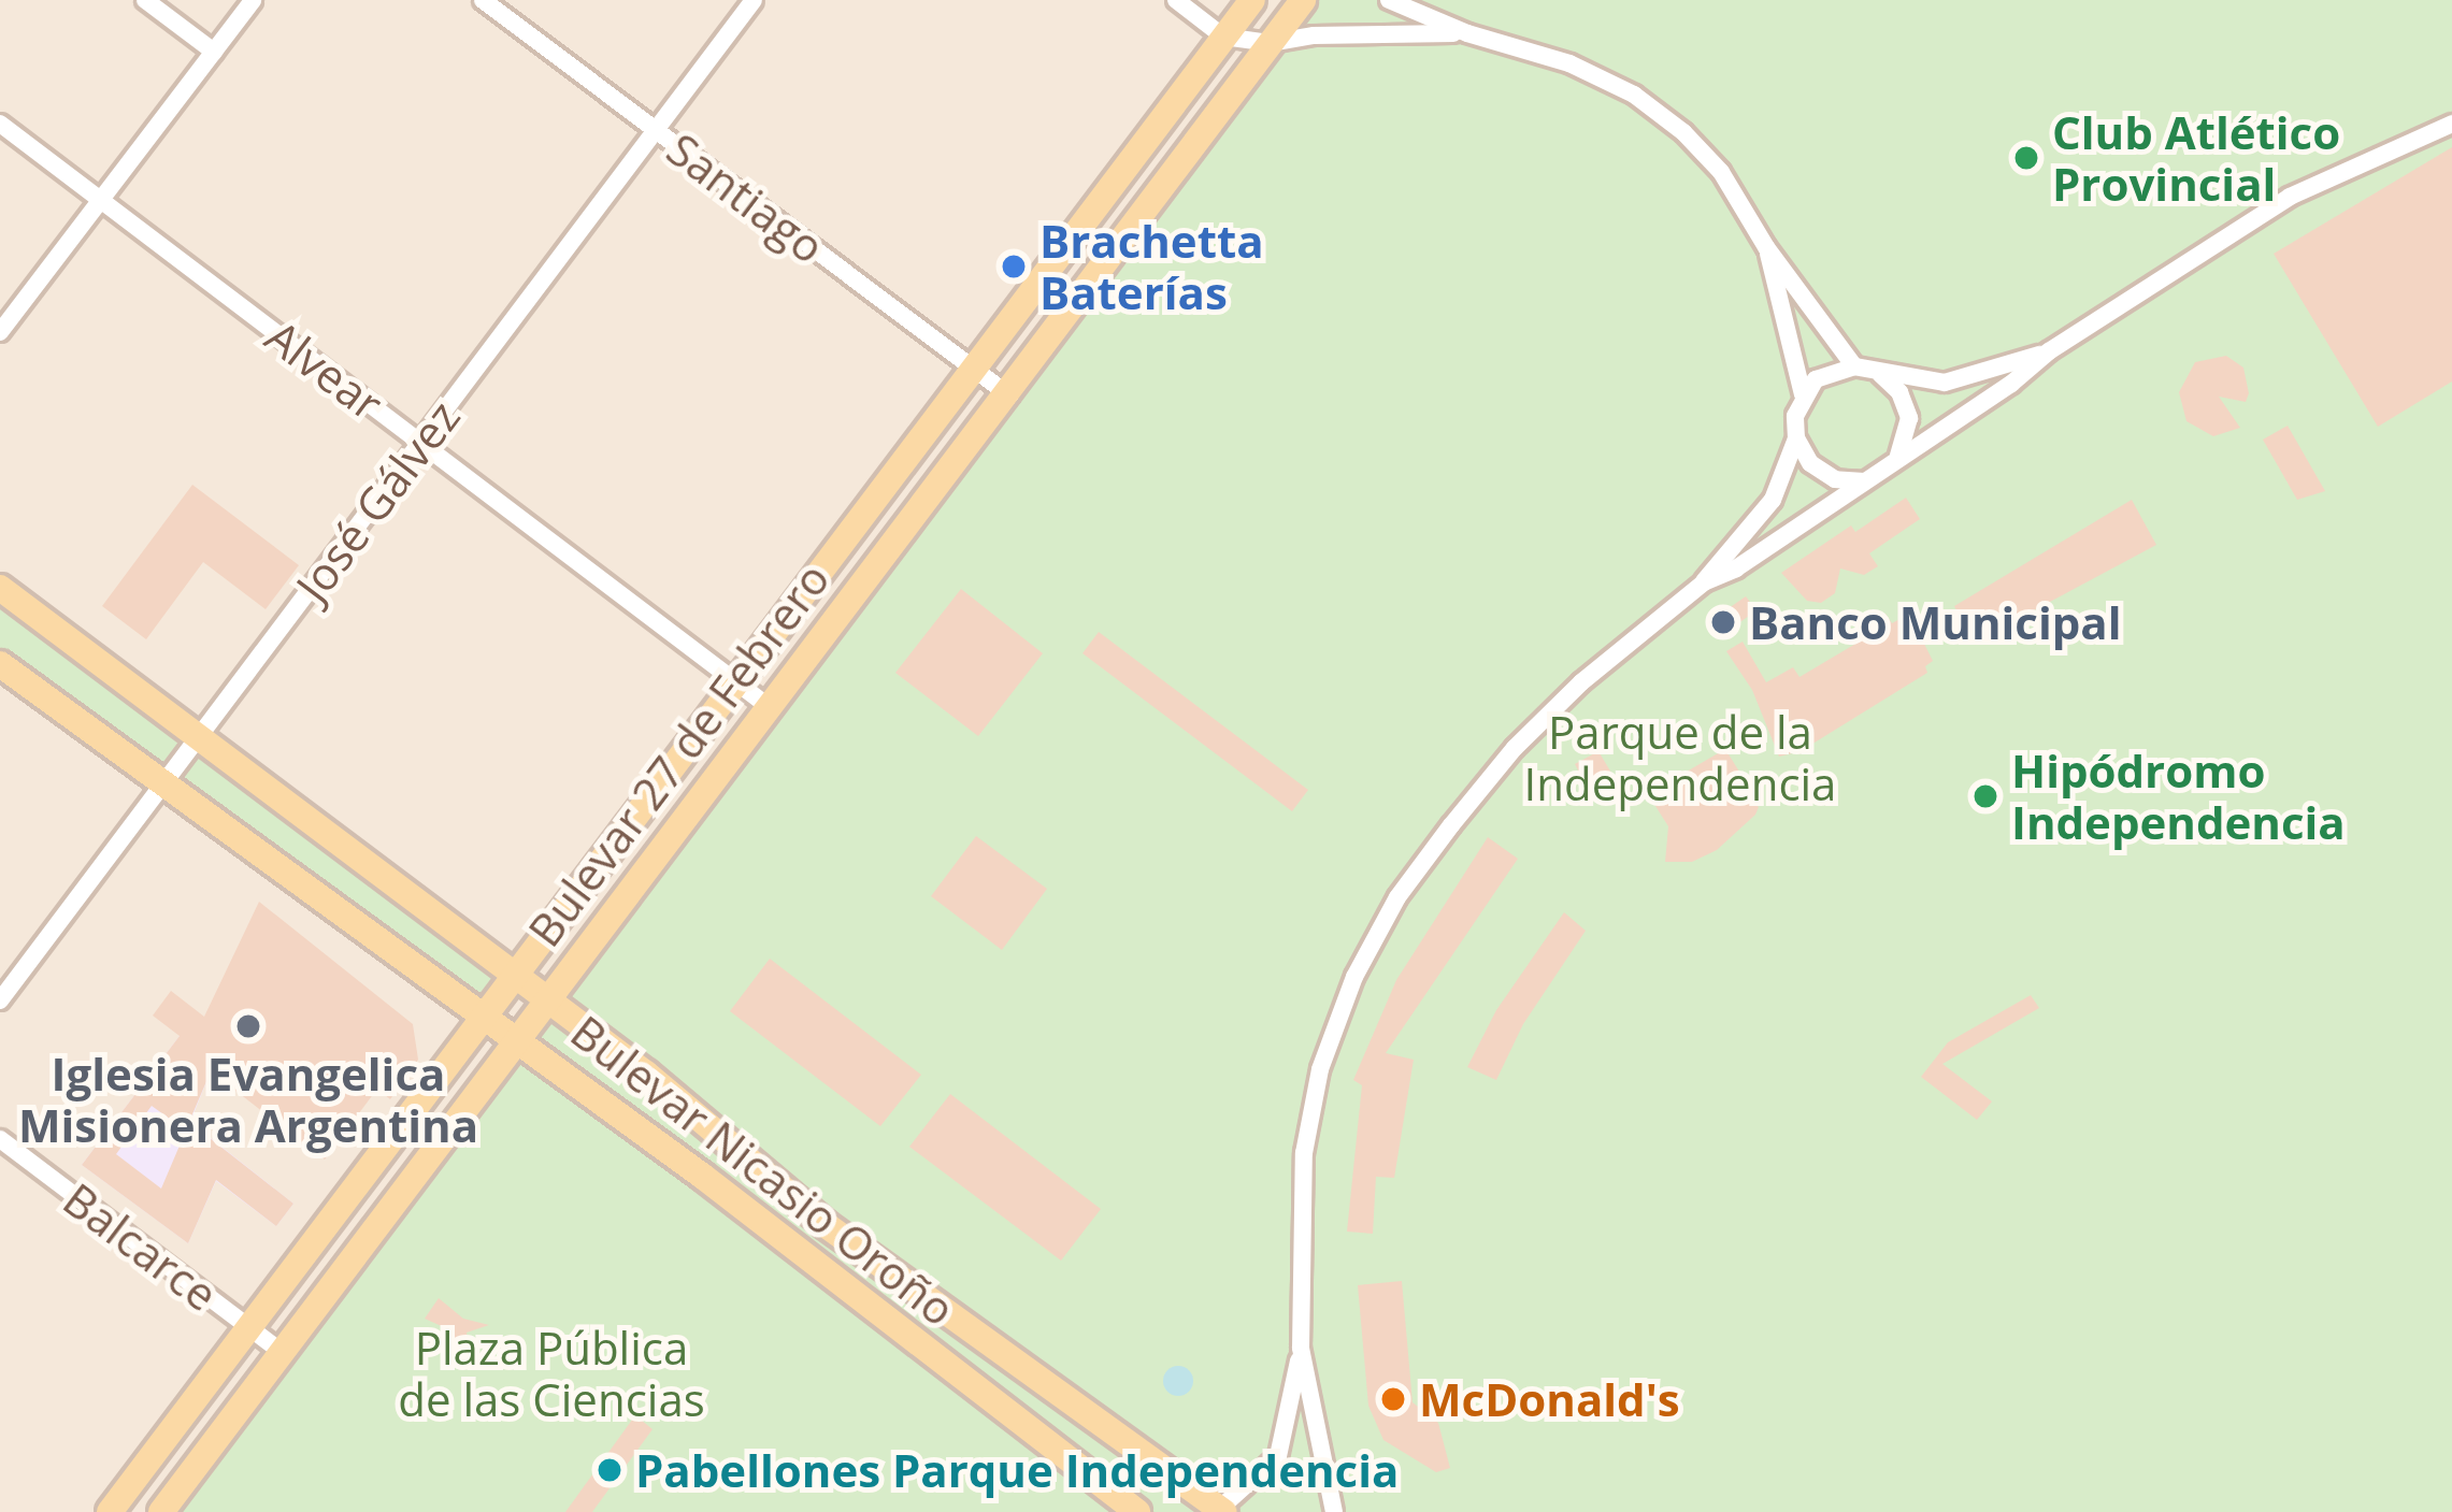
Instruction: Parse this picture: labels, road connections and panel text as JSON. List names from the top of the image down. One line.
{"streets":{"main road":["Bulevar 27 de Febrero","Bulevar Nicasio Oroño"],"street":["Santiago","Alvear","José Gálvez","Balcarce"]},"crossings":[["Santiago","José Gálvez"],["Santiago","Bulevar 27 de Febrero"],["Alvear","José Gálvez"],["Alvear","Bulevar 27 de Febrero"],["José Gálvez","Bulevar Nicasio Oroño"],["Bulevar 27 de Febrero","Bulevar Nicasio Oroño"],["Bulevar 27 de Febrero","Balcarce"]],"parks":["Parque de la Independencia","Plaza Pública de las Ciencias"],"places":["Club Atlético Provincial","Brachetta Baterías","Banco Municipal","Hipódromo Independencia","Iglesia Evangelica Misionera Argentina","McDonald's","Pabellones Parque Independencia"]}
